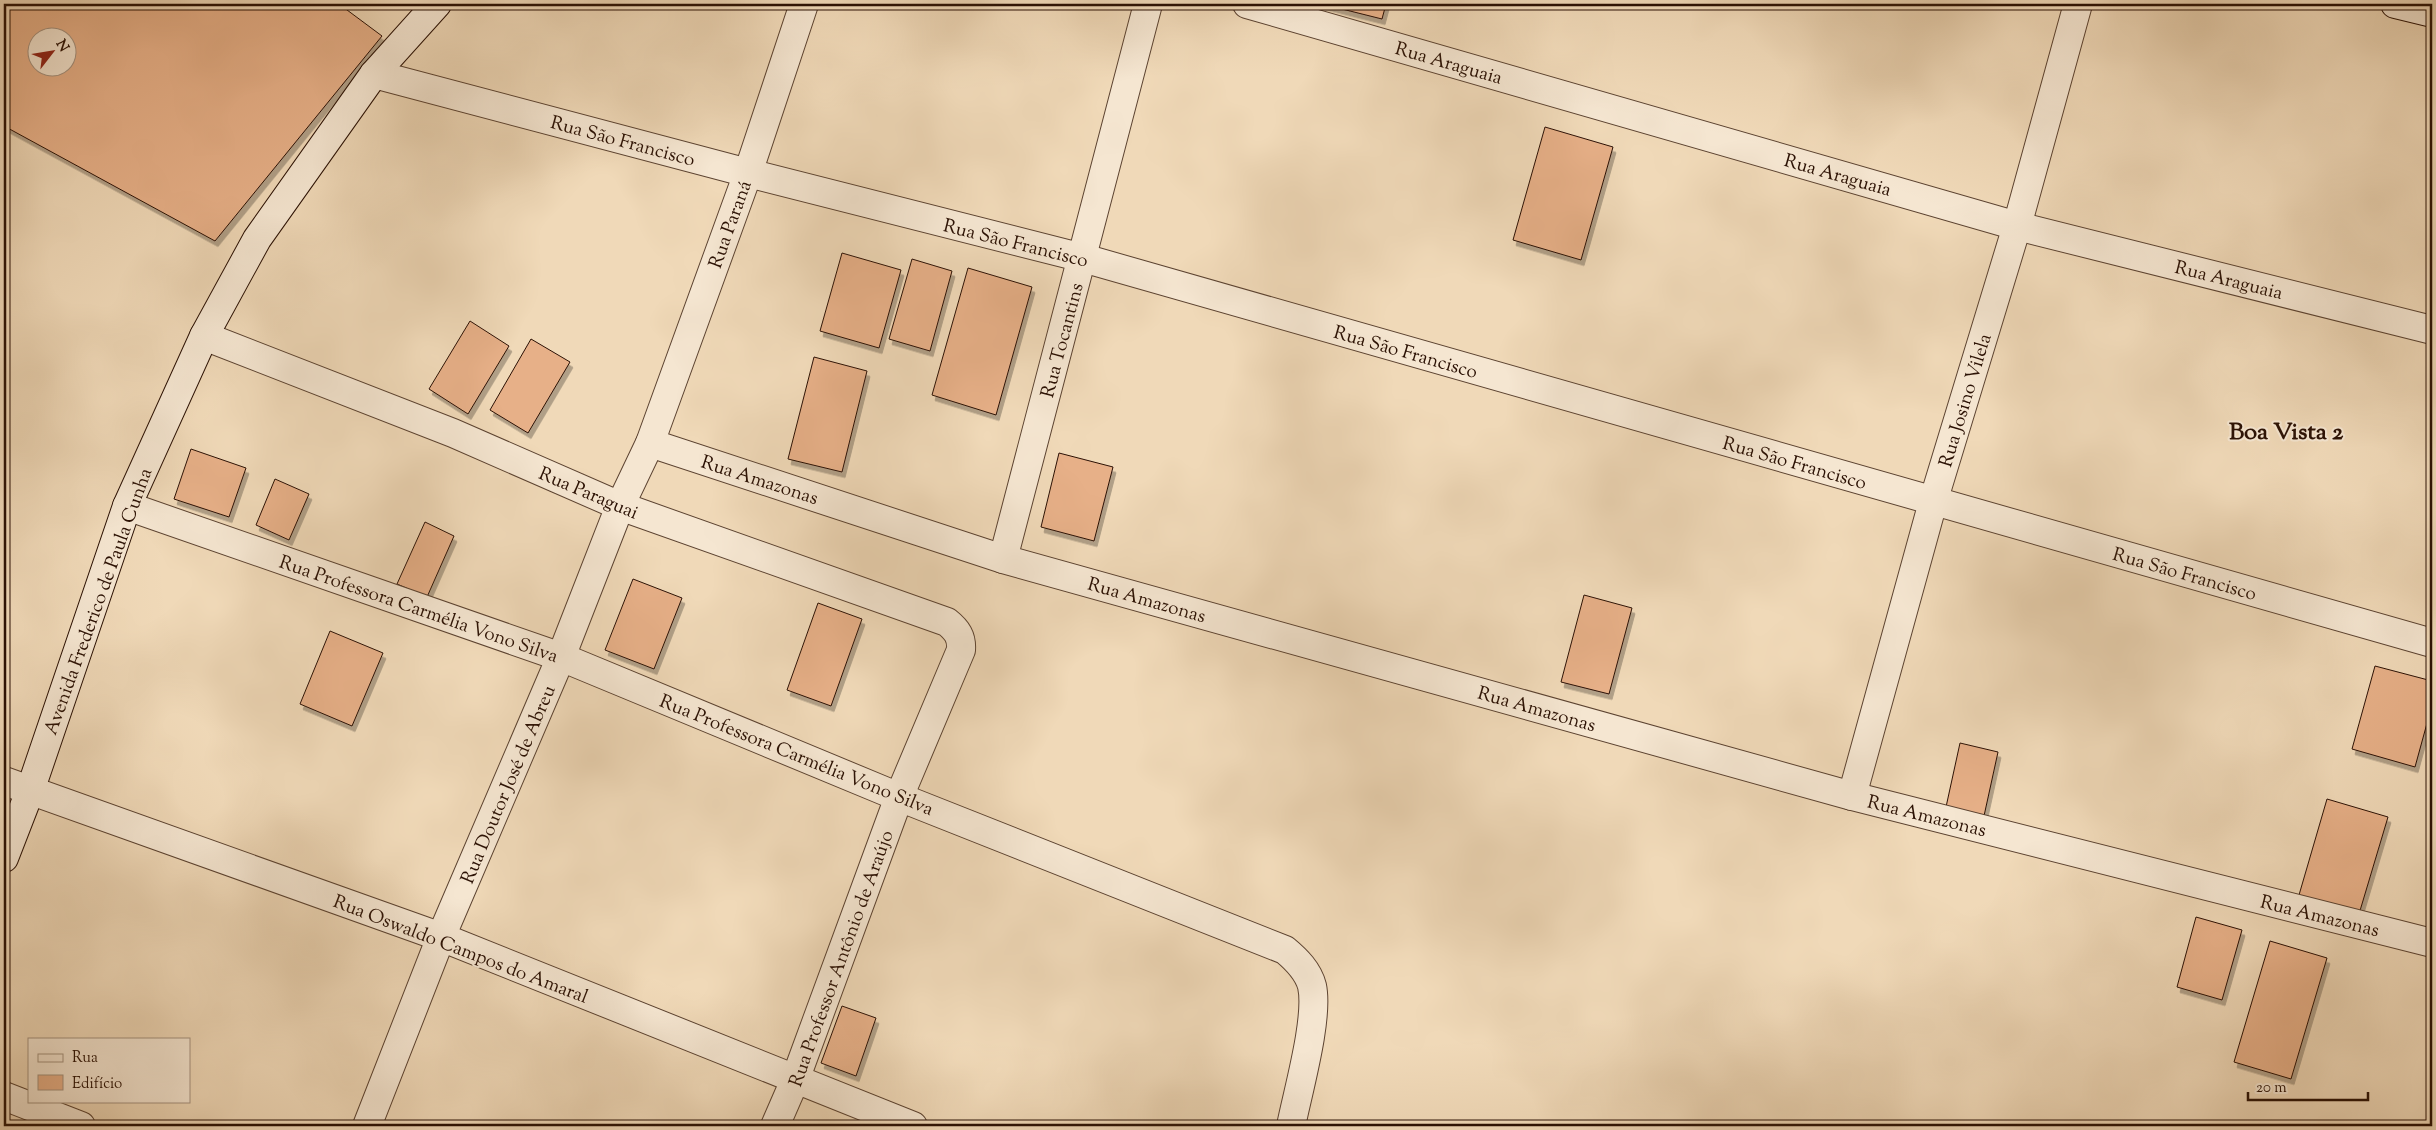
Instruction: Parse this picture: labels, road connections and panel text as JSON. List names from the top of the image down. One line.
{"streets":{"street":["Rua Araguaia","Rua São Francisco","Rua Paraná","Rua Tocantins","Rua Josino Vilela","Rua Amazonas","Rua Paraguai","Avenida Frederico de Paula Cunha","Rua Professora Carmélia Vono Silva","Rua Doutor José de Abreu","Rua Oswaldo Campos do Amaral","Rua Professor Antônio de Araújo"]},"crossings":[["Rua Araguaia","Rua Josino Vilela"],["Rua São Francisco","Rua Paraná"],["Rua São Francisco","Rua Tocantins"],["Rua São Francisco","Rua Josino Vilela"],["Rua São Francisco","Avenida Frederico de Paula Cunha"],["Rua Paraná","Rua Amazonas"],["Rua Paraná","Rua Doutor José de Abreu"],["Rua Tocantins","Rua Amazonas"],["Rua Josino Vilela","Rua Amazonas"],["Rua Amazonas","Rua Doutor José de Abreu"],["Rua Paraguai","Avenida Frederico de Paula Cunha"],["Rua Paraguai","Rua Doutor José de Abreu"],["Rua Paraguai","Rua Professor Antônio de Araújo"],["Avenida Frederico de Paula Cunha","Rua Professora Carmélia Vono Silva"],["Avenida Frederico de Paula Cunha","Rua Oswaldo Campos do Amaral"],["Rua Professora Carmélia Vono Silva","Rua Doutor José de Abreu"],["Rua Professora Carmélia Vono Silva","Rua Professor Antônio de Araújo"],["Rua Doutor José de Abreu","Rua Oswaldo Campos do Amaral"],["Rua Oswaldo Campos do Amaral","Rua Professor Antônio de Araújo"]],"districts":["Boa Vista 2"],"legend":["Rua","Edifício"],"scale_bar":"20 m","north":"top right"}
